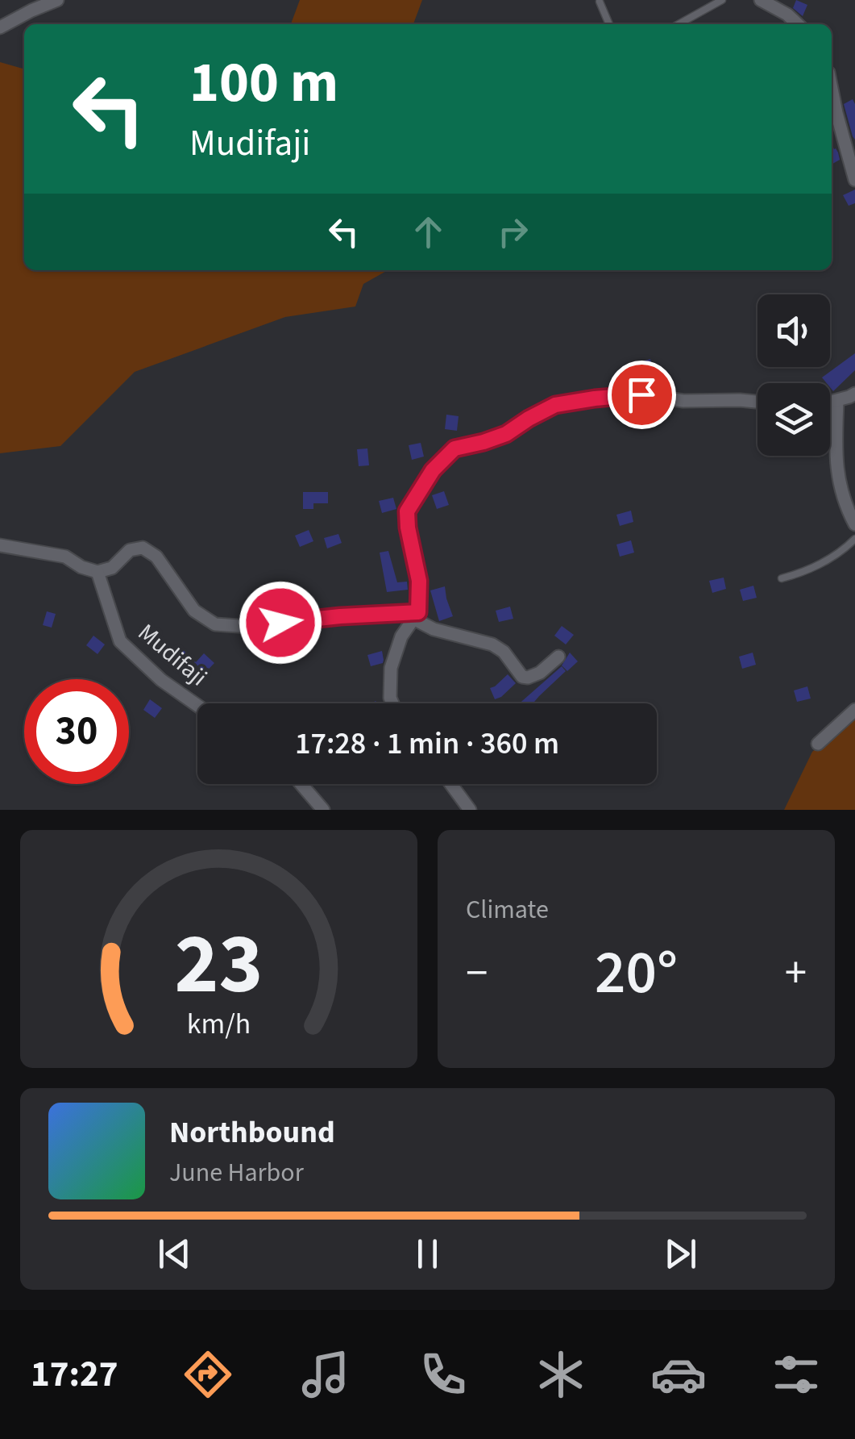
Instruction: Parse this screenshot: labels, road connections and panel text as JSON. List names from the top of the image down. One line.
{"streets":{"street":["Mudifaji"]},"page":{"turn":["100 m","Mudifaji"],"limit":"30","trip":"17:28 · 1 min · 360 m","tile":"Climate","heat":["−","20°","+"],"song":["Northbound","June Harbor"],"tabs":"17:27","gauge":["23","km/h"]}}
